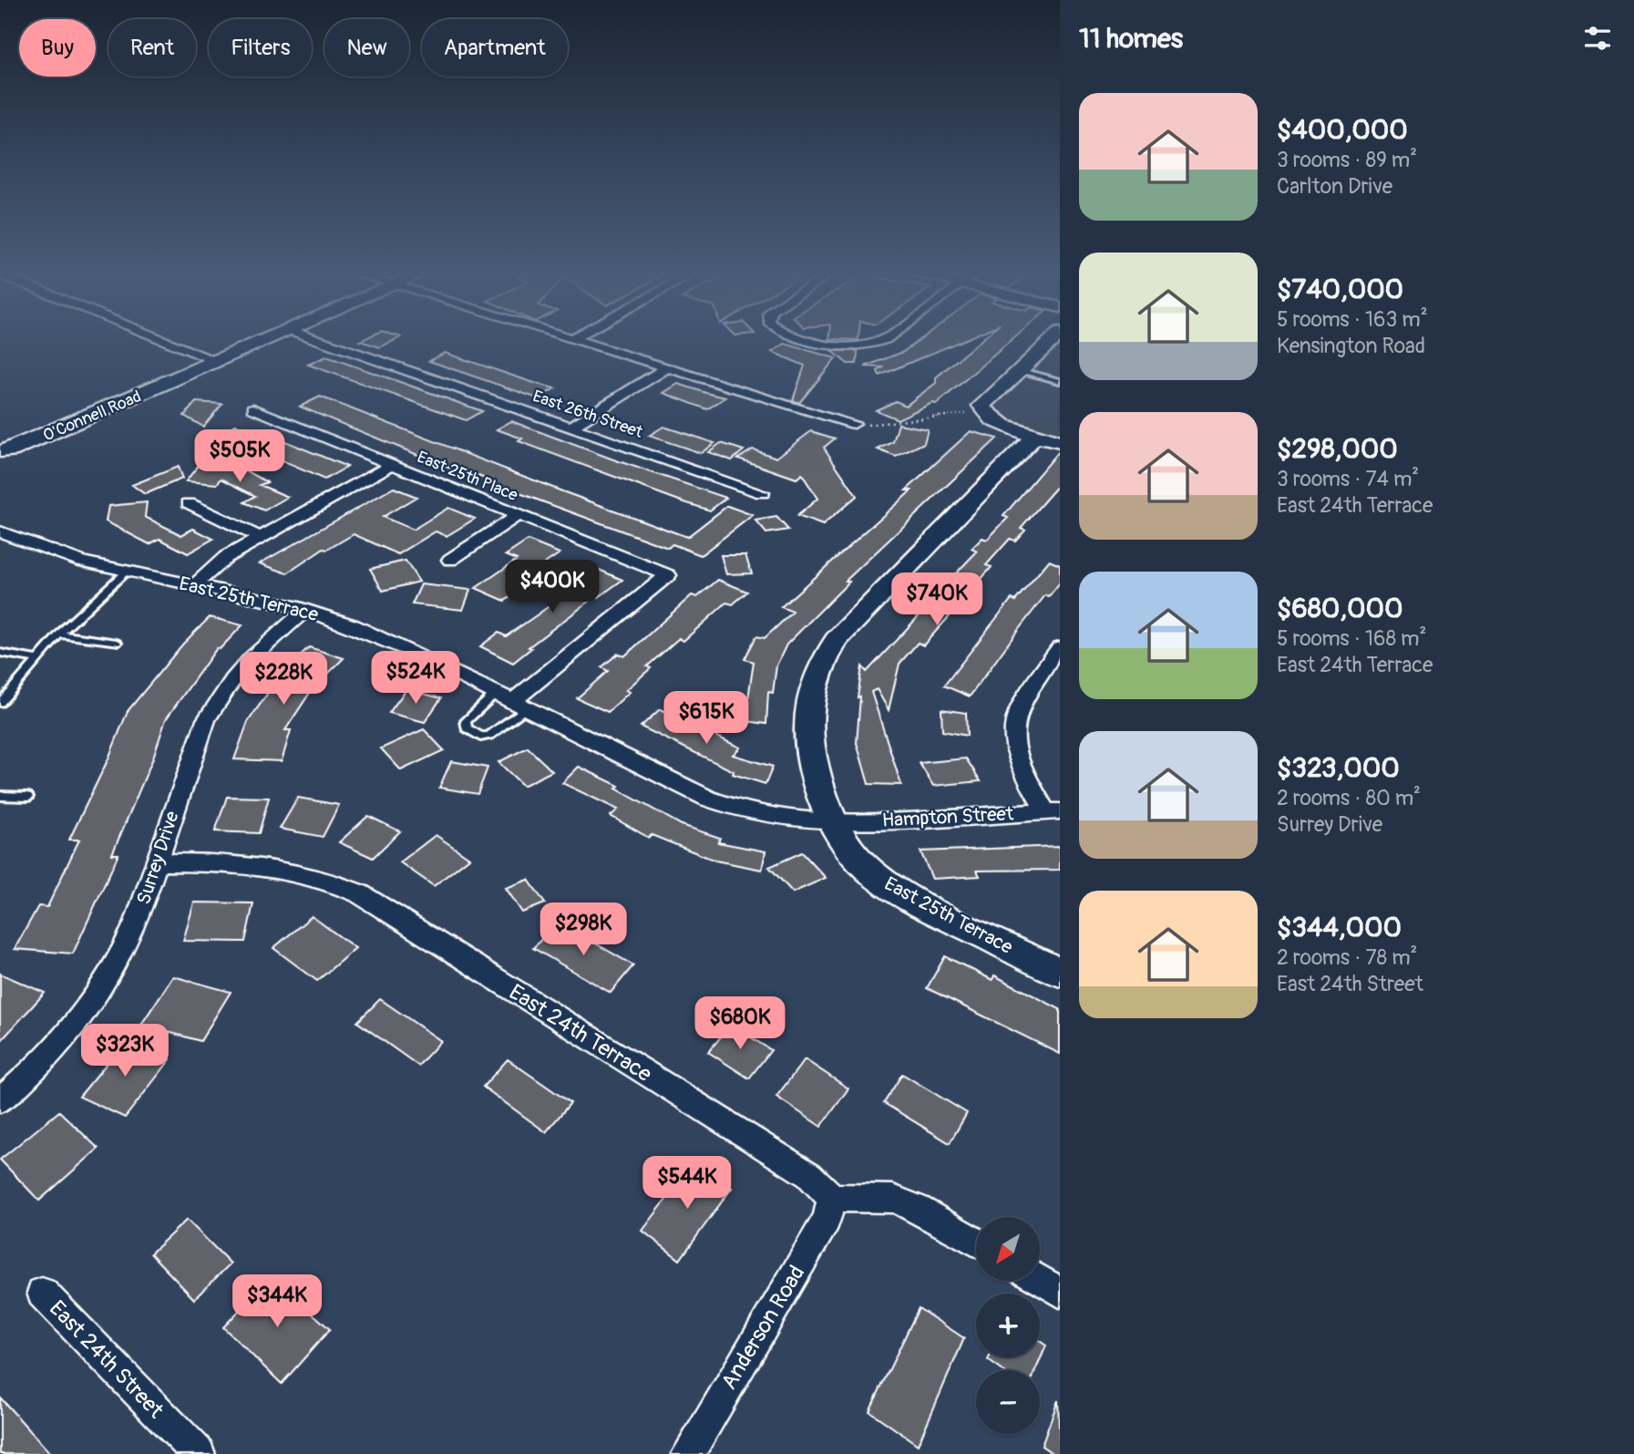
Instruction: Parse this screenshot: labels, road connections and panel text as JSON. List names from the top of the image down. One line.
{"streets":{"street":["East 26th Street","O'Connell Road","East 25th Place","East 25th Terrace","Hampton Street","Surrey Drive","East 24th Terrace","Anderson Road","East 24th Street"]},"crossings":[["East 25th Place","East 25th Terrace"],["East 25th Terrace","Hampton Street"],["East 25th Terrace","Surrey Drive"],["Surrey Drive","East 24th Terrace"],["East 24th Terrace","Anderson Road"]],"north":"bottom left","page":{"heading":"11 homes","chip":["Buy","Rent","Filters","New","Apartment"],"list":[{"name":"$400,000","note":"3 rooms · 89 m² · Carlton Drive"},{"name":"$740,000","note":"5 rooms · 163 m² · Kensington Road"},{"name":"$298,000","note":"3 rooms · 74 m² · East 24th Terrace"},{"name":"$680,000","note":"5 rooms · 168 m² · East 24th Terrace"},{"name":"$323,000","note":"2 rooms · 80 m² · Surrey Drive"},{"name":"$344,000","note":"2 rooms · 78 m² · East 24th Street"}],"price":["$505K","$400K","$740K","$524K","$228K","$615K","$298K","$680K","$323K","$544K","$344K"],"map_buttons":["+","−"]}}
